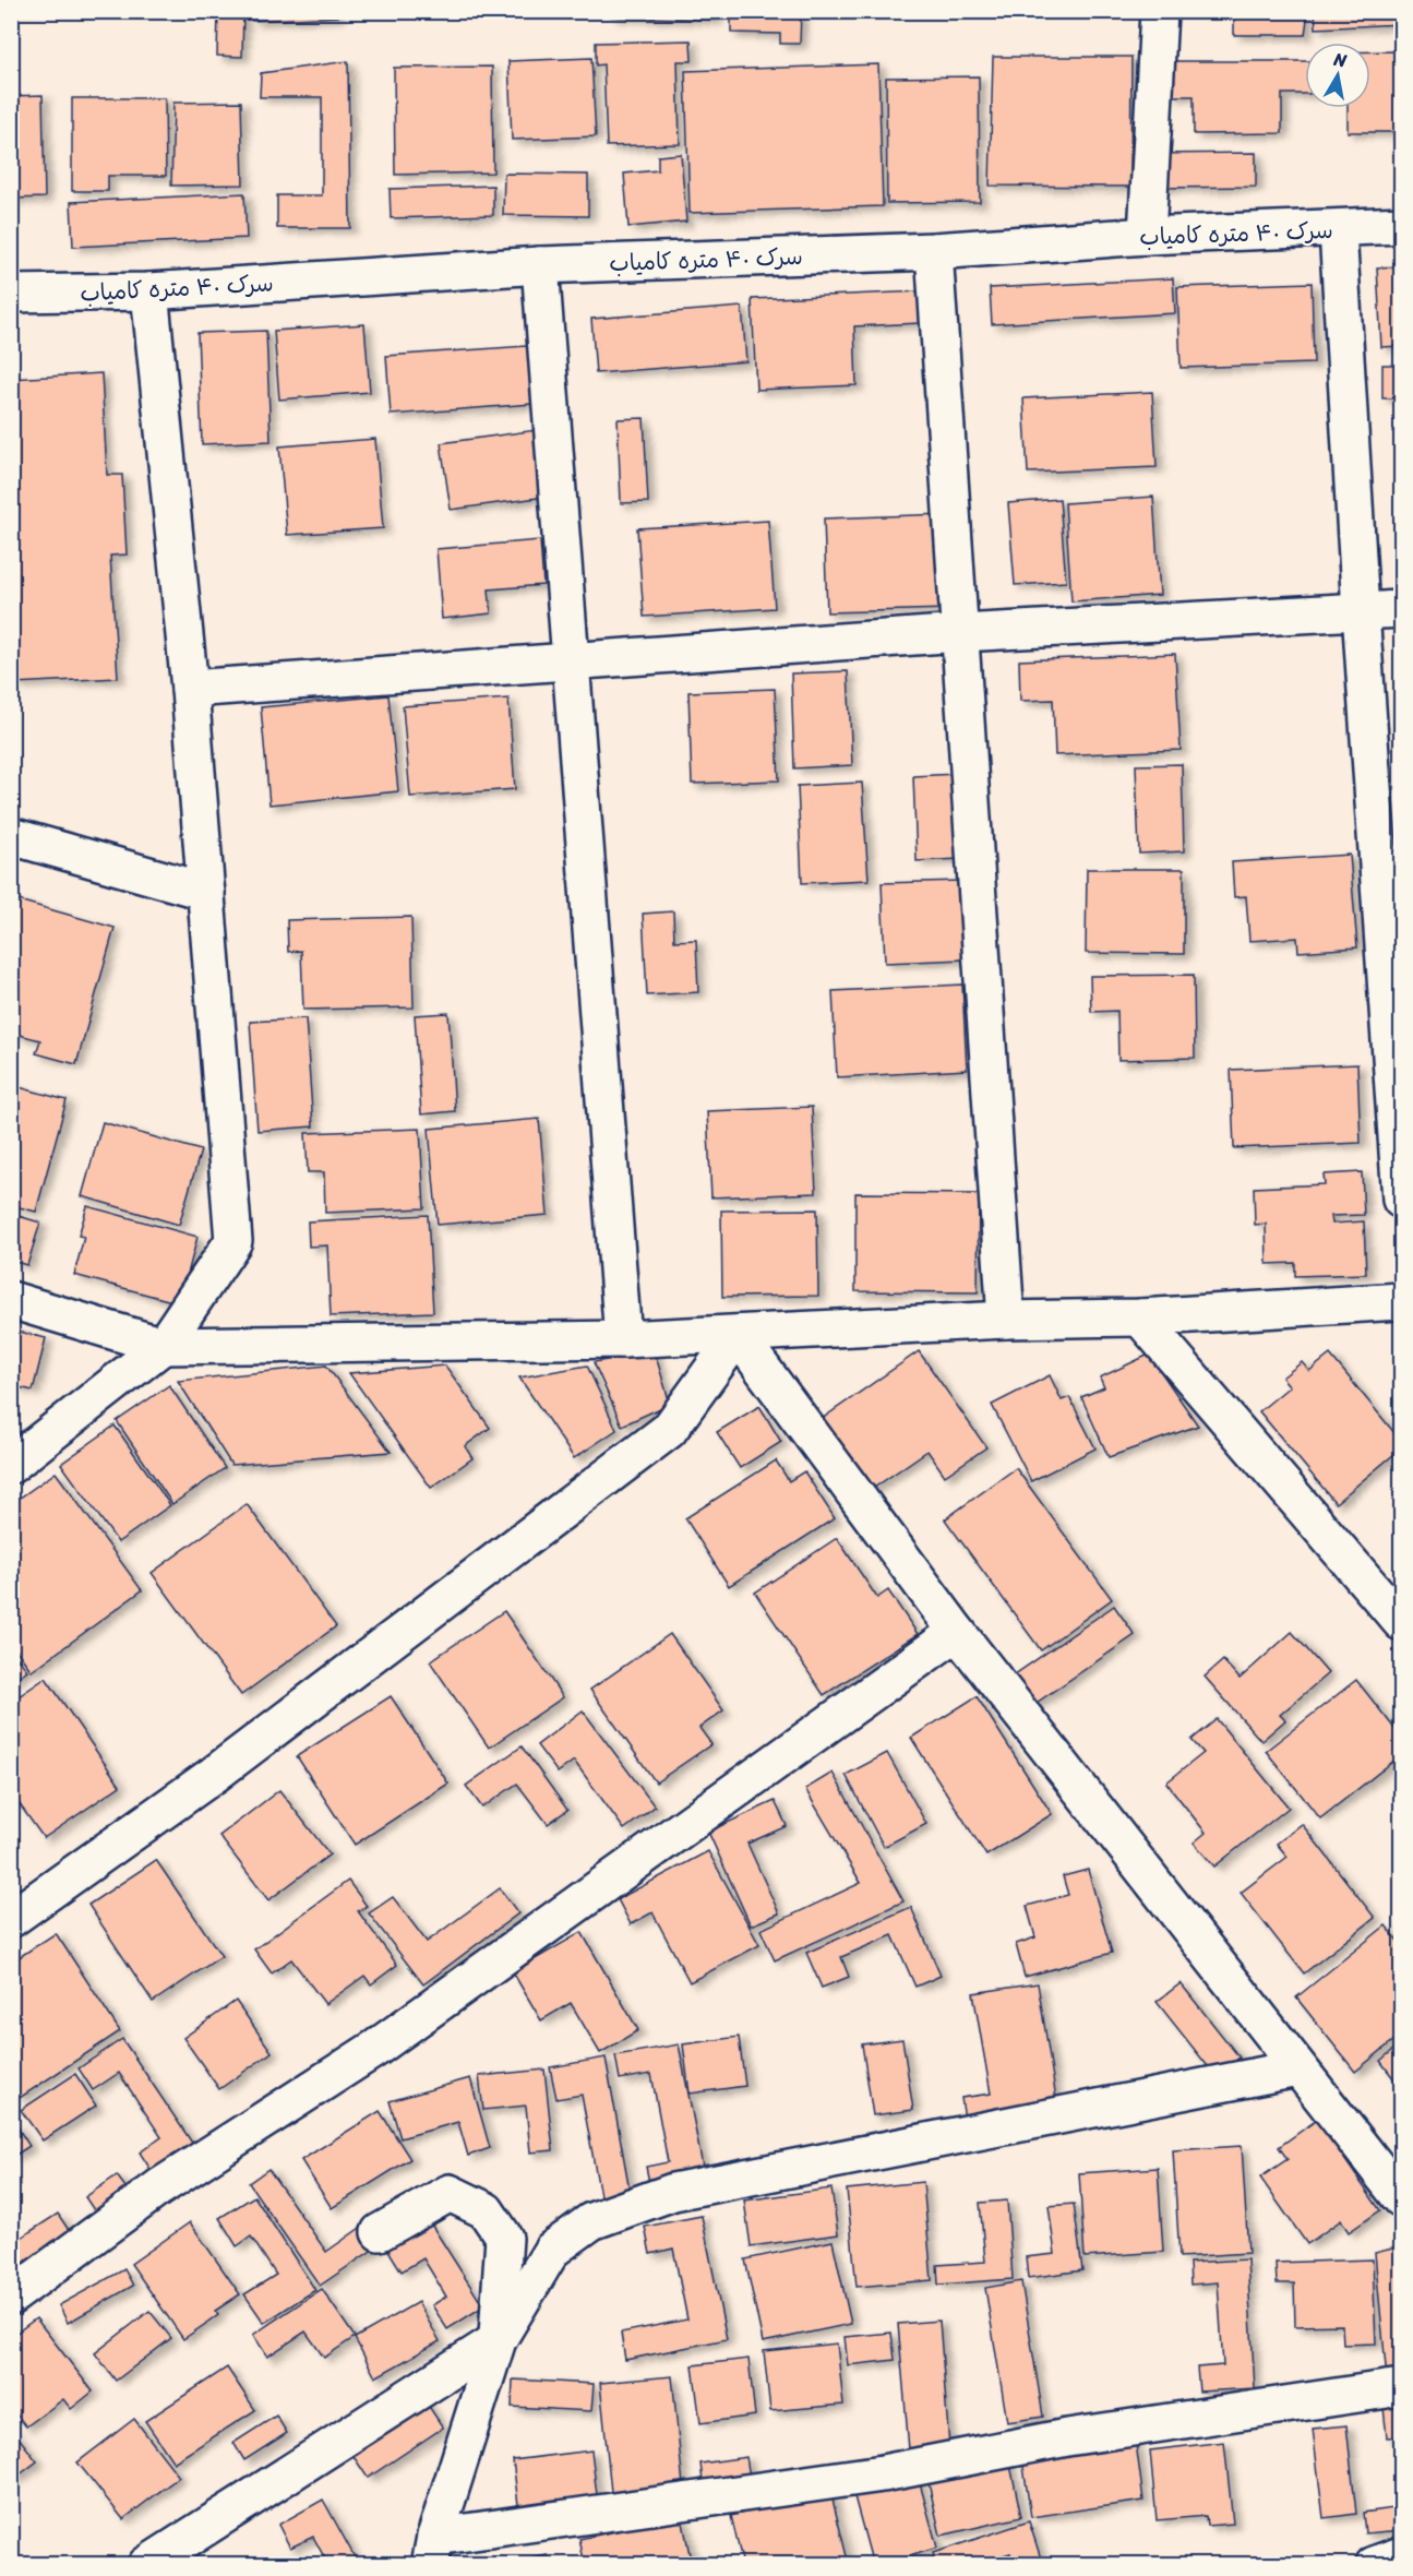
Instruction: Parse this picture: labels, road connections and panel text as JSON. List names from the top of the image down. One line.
{"streets":{"street":["سرک ۴۰ متره کامیاب"]},"north":"top"}
